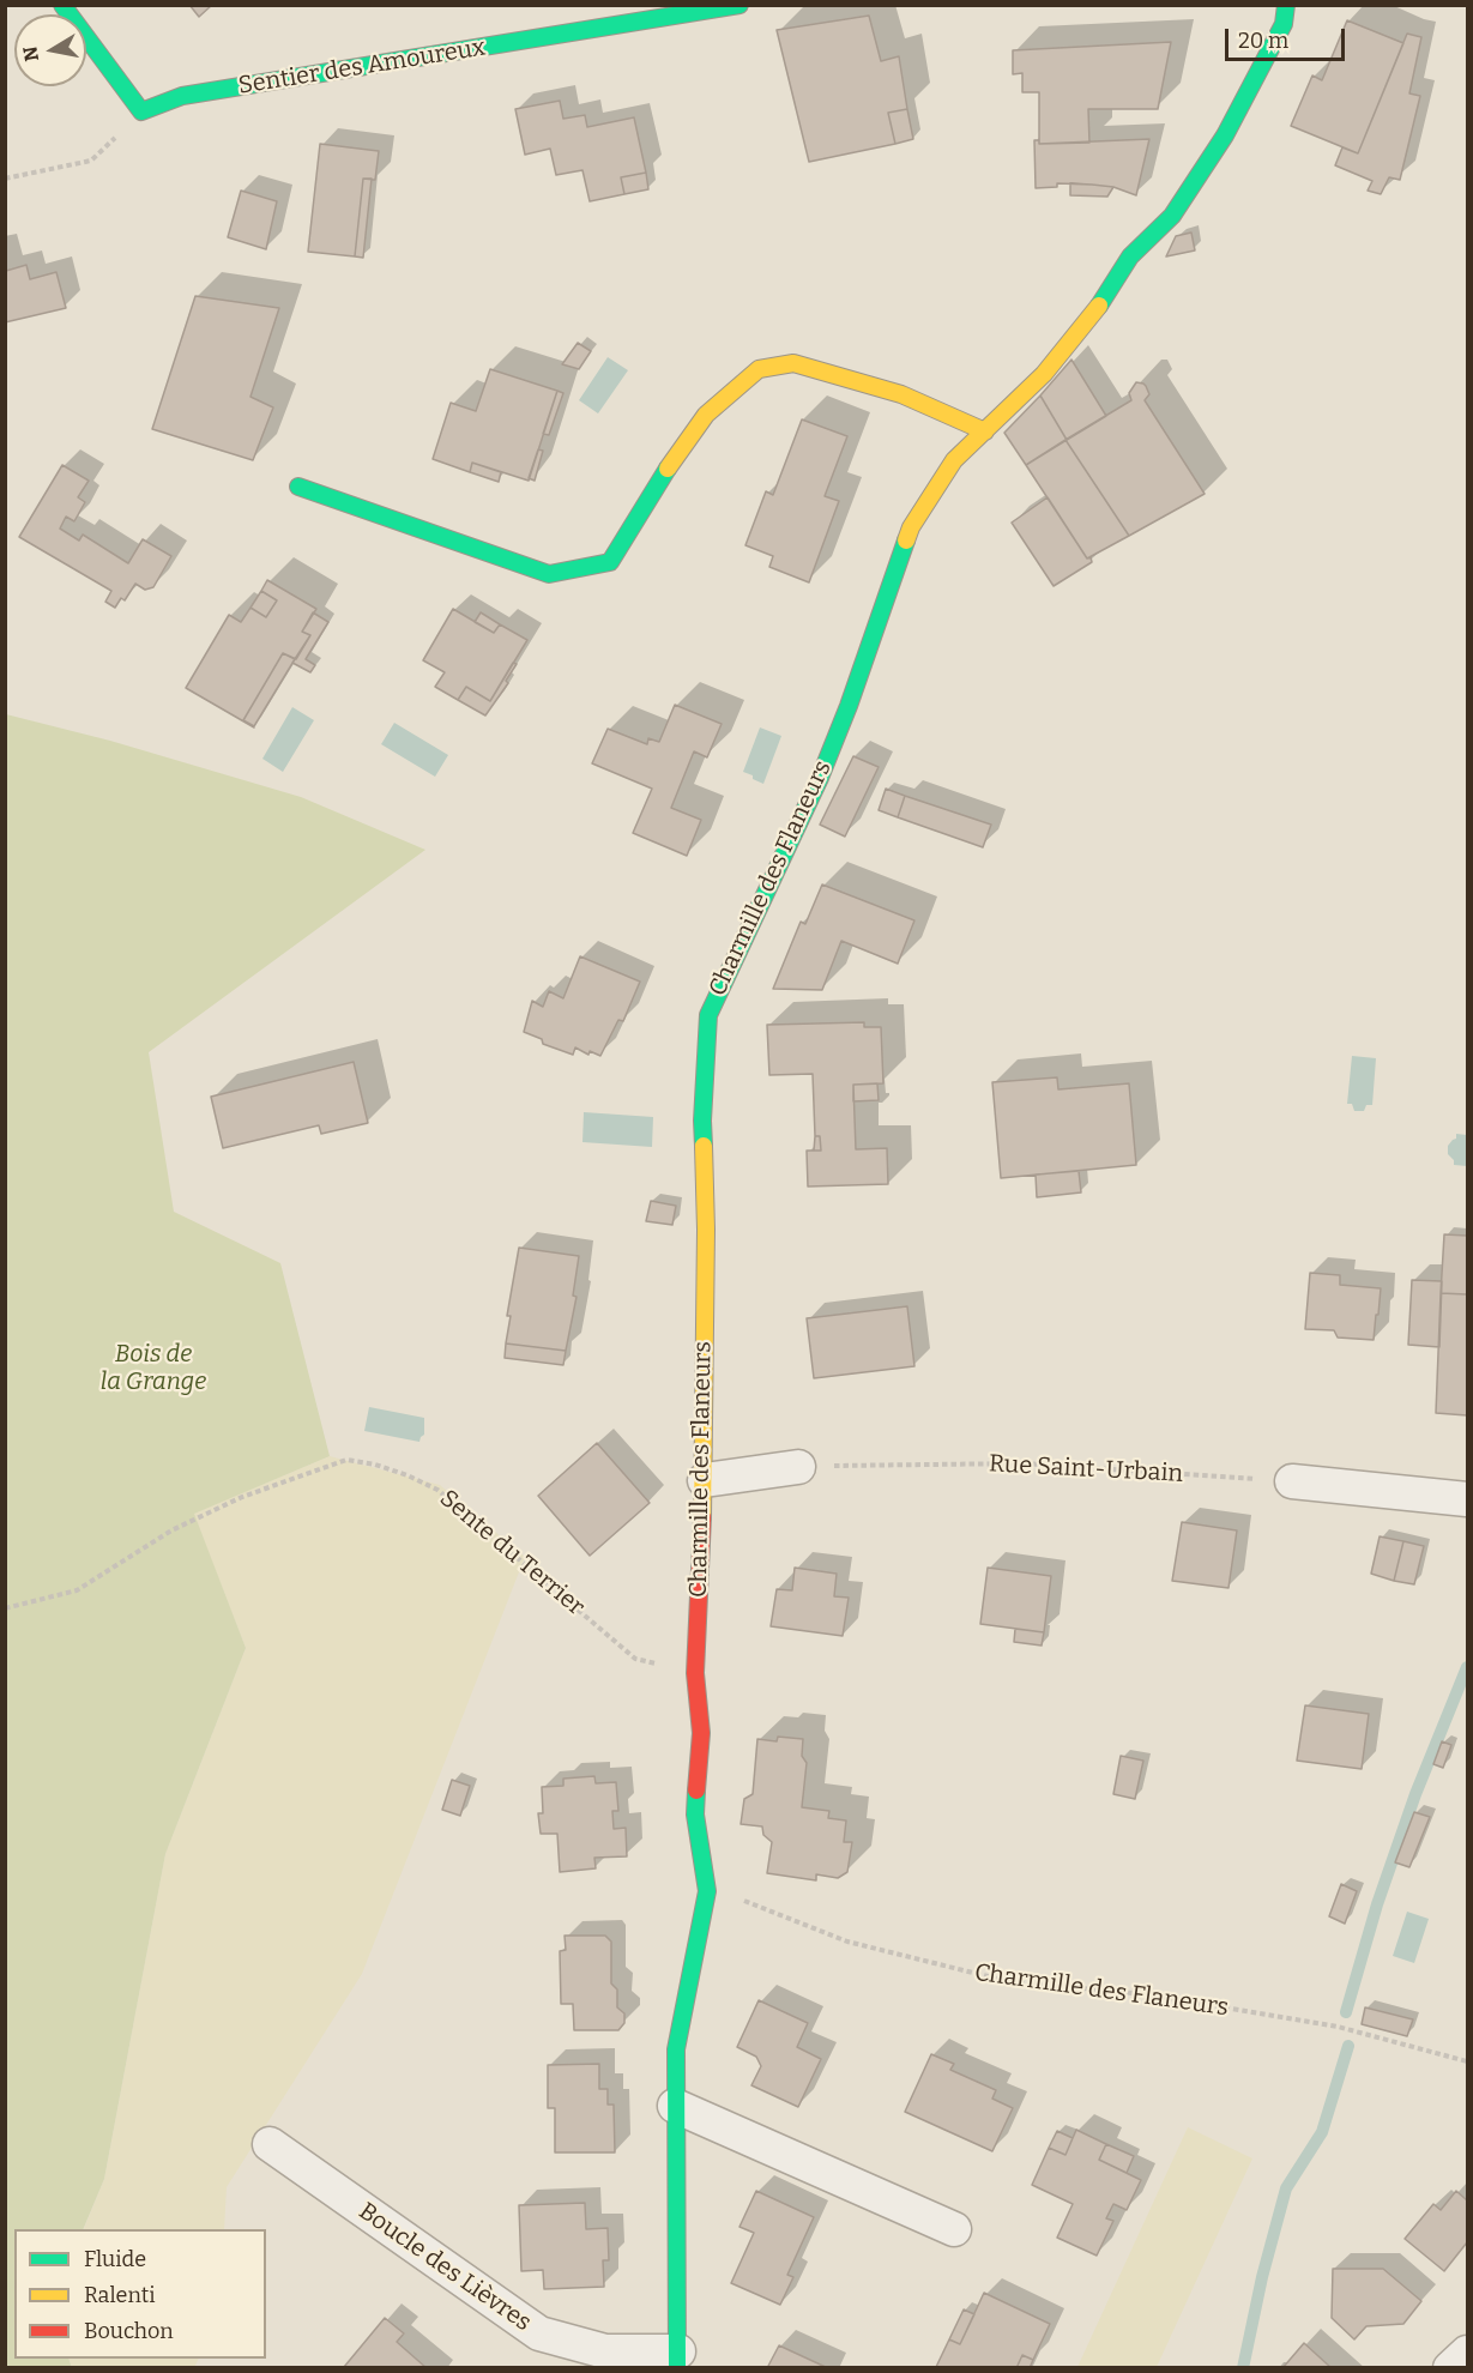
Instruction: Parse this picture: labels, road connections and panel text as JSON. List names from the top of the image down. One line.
{"streets":{"street":["Sentier des Amoureux","Charmille des Flaneurs","Boucle des Lièvres"],"path":["Rue Saint-Urbain","Sente du Terrier"]},"crossings":[["Charmille des Flaneurs","Sente du Terrier"],["Charmille des Flaneurs","Boucle des Lièvres"]],"parks":["Bois de la Grange"],"legend":["Fluide","Ralenti","Bouchon"],"scale_bar":"20 m","north":"left"}
